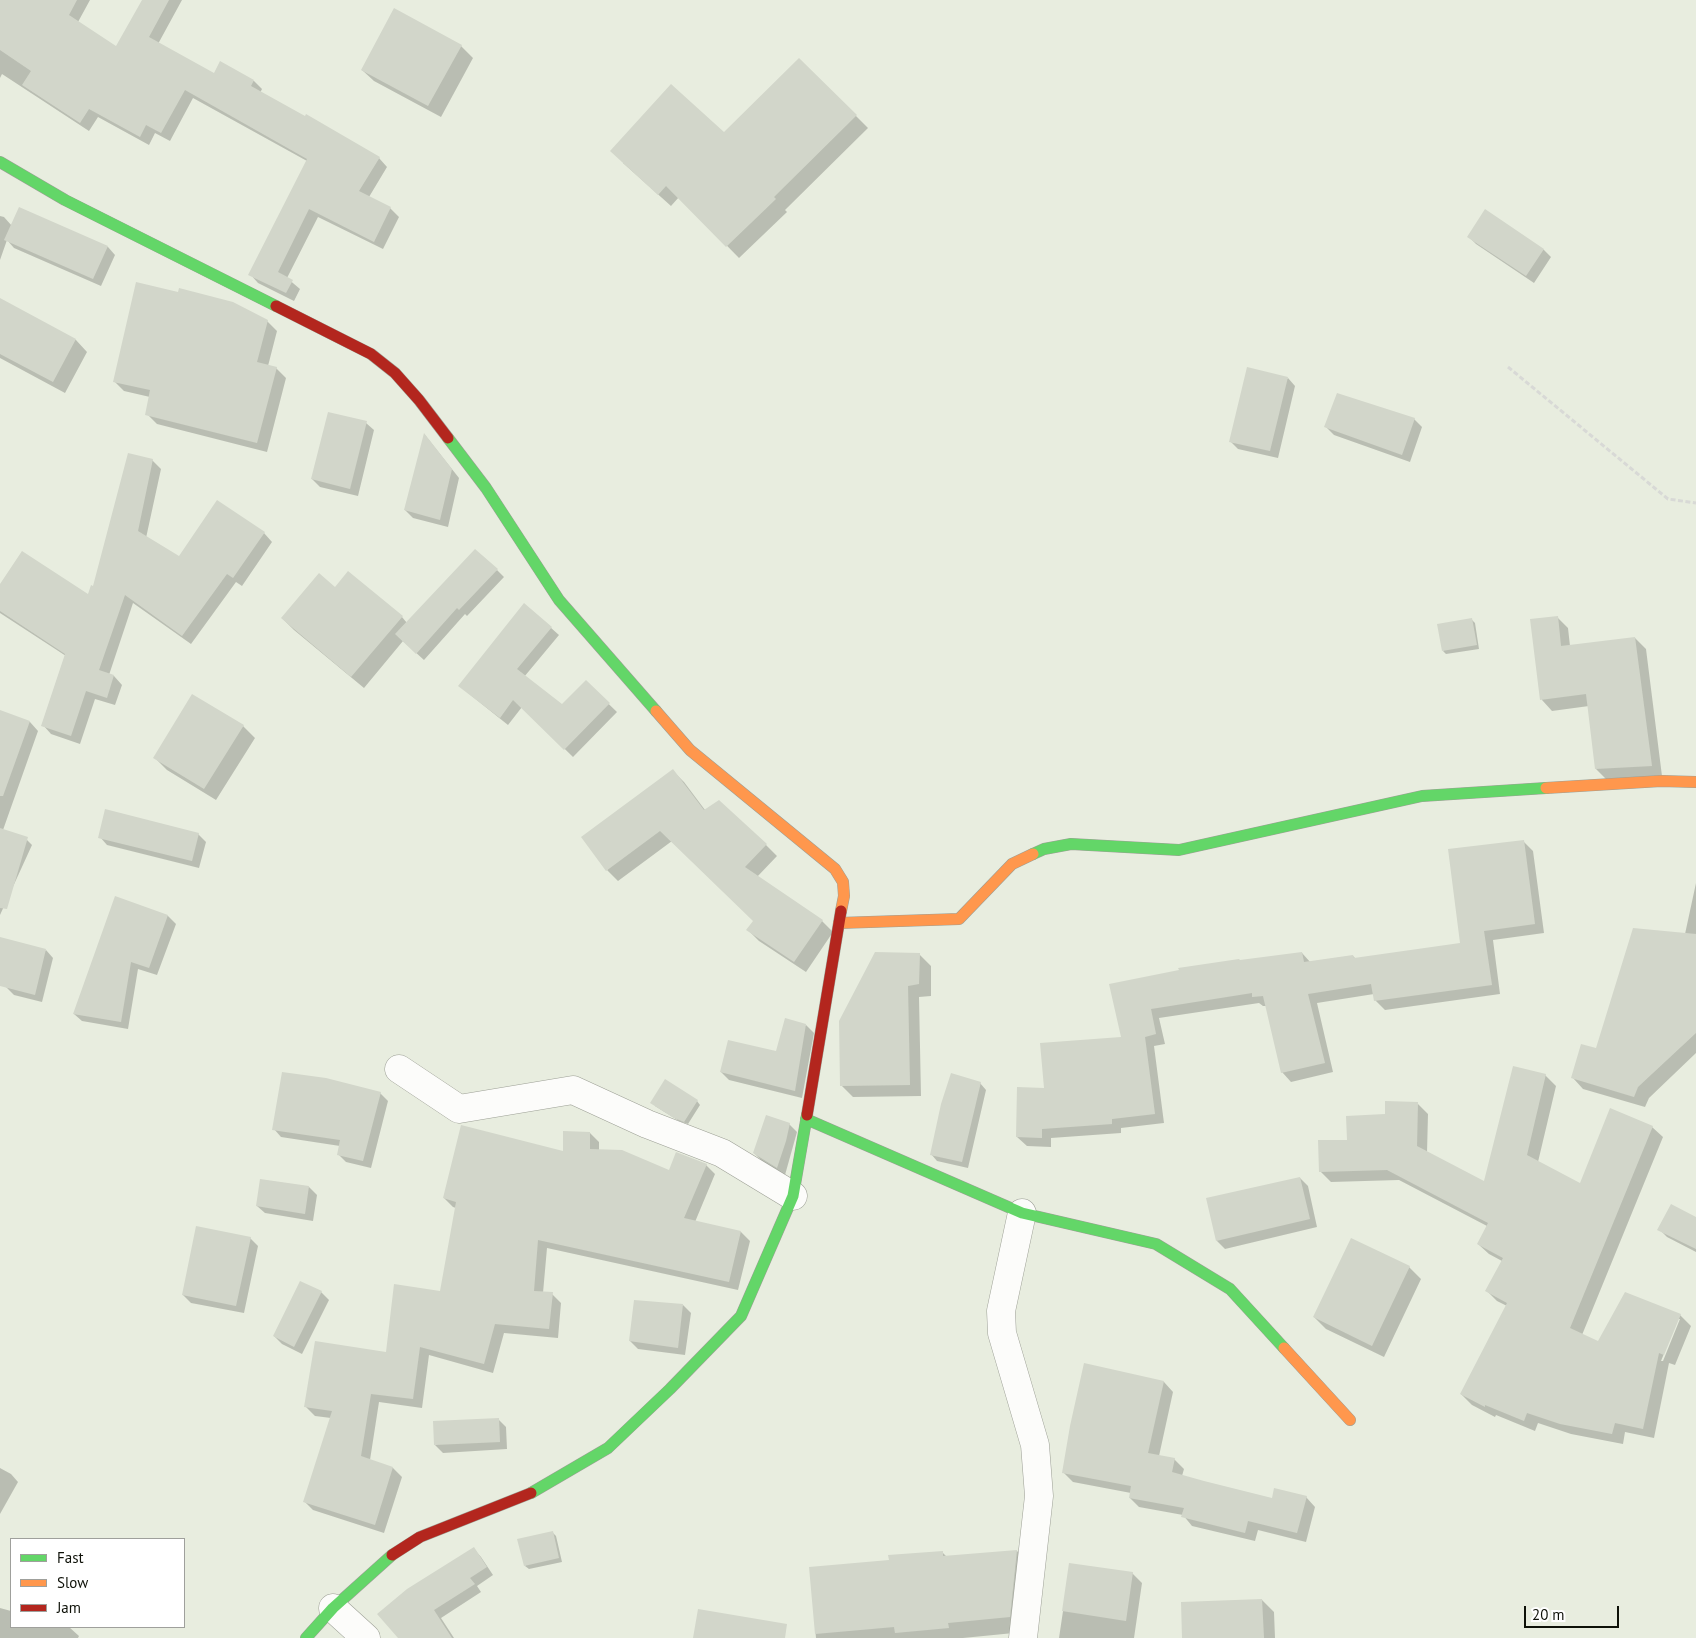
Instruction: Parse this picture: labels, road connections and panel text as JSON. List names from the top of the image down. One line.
{"legend":["Fast","Slow","Jam"],"scale_bar":"20 m"}
